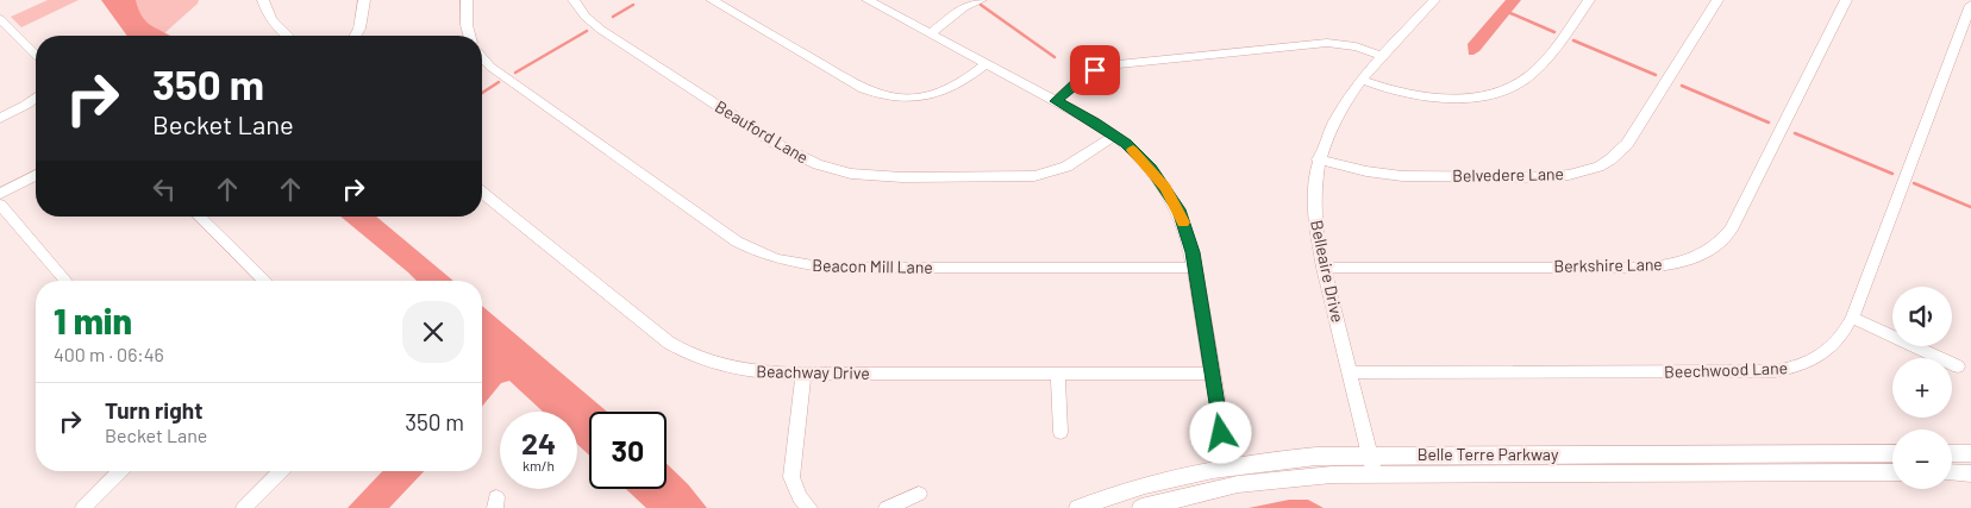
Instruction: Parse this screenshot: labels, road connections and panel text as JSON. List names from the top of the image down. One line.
{"streets":{"main road":["Belle Terre Parkway"],"street":["Beauford Lane","Belvedere Lane","Berkshire Lane","Beacon Mill Lane","Belleaire Drive","Beechwood Lane","Beachway Drive"]},"crossings":[["Belvedere Lane","Belleaire Drive"],["Berkshire Lane","Belleaire Drive"],["Belleaire Drive","Beechwood Lane"],["Belleaire Drive","Belle Terre Parkway"]],"page":{"turn":["350 m","Becket Lane"],"heading":["1 min","400 m · 06:46"],"map_buttons":["+","−"],"list":[{"name":"Turn right","note":"Becket Lane","value":"350 m"}],"speed":"24 km/h","limit":"30"}}
